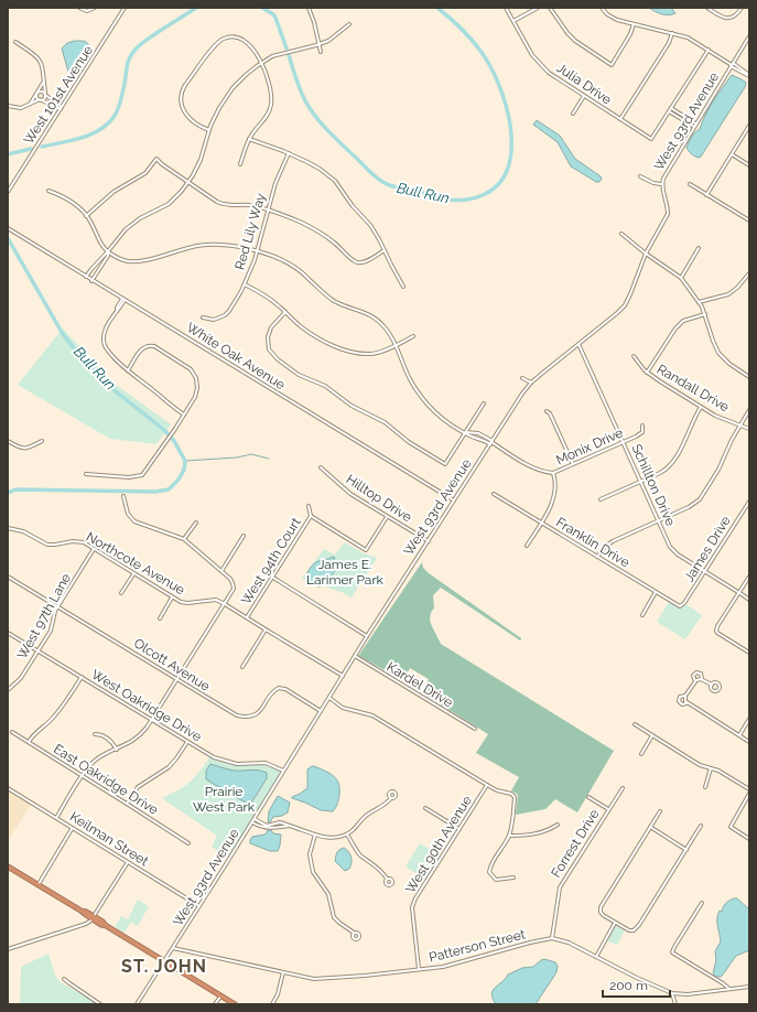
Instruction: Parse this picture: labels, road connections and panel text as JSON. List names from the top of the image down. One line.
{"streets":{"street":["Julia Drive","West 101st Avenue","West 93rd Avenue","Red Lily Way","White Oak Avenue","Randall Drive","Monix Drive","Schillton Drive","Hilltop Drive","Franklin Drive","James Drive","West 94th Court","Northcote Avenue","West 97th Lane","Olcott Avenue","Kardel Drive","West Oakridge Drive","East Oakridge Drive","Keilman Street","Forrest Drive","West 90th Avenue","Patterson Street"]},"crossings":[["West 93rd Avenue","White Oak Avenue"],["West 93rd Avenue","Monix Drive"],["West 93rd Avenue","Schillton Drive"],["West 93rd Avenue","Hilltop Drive"],["West 93rd Avenue","Northcote Avenue"],["West 93rd Avenue","Olcott Avenue"],["West 93rd Avenue","Kardel Drive"],["West 93rd Avenue","West Oakridge Drive"],["West 93rd Avenue","Keilman Street"],["West 93rd Avenue","Patterson Street"],["Red Lily Way","Monix Drive"],["Monix Drive","Schillton Drive"],["Schillton Drive","James Drive"],["Franklin Drive","James Drive"],["West 94th Court","Northcote Avenue"],["Northcote Avenue","West 97th Lane"],["West 97th Lane","Olcott Avenue"],["West 97th Lane","West Oakridge Drive"],["Forrest Drive","Patterson Street"],["West 90th Avenue","Patterson Street"]],"districts":["ST. JOHN"],"water":["Bull Run"],"parks":["James E. Larimer Park","Prairie West Park"],"scale_bar":"200 m"}
